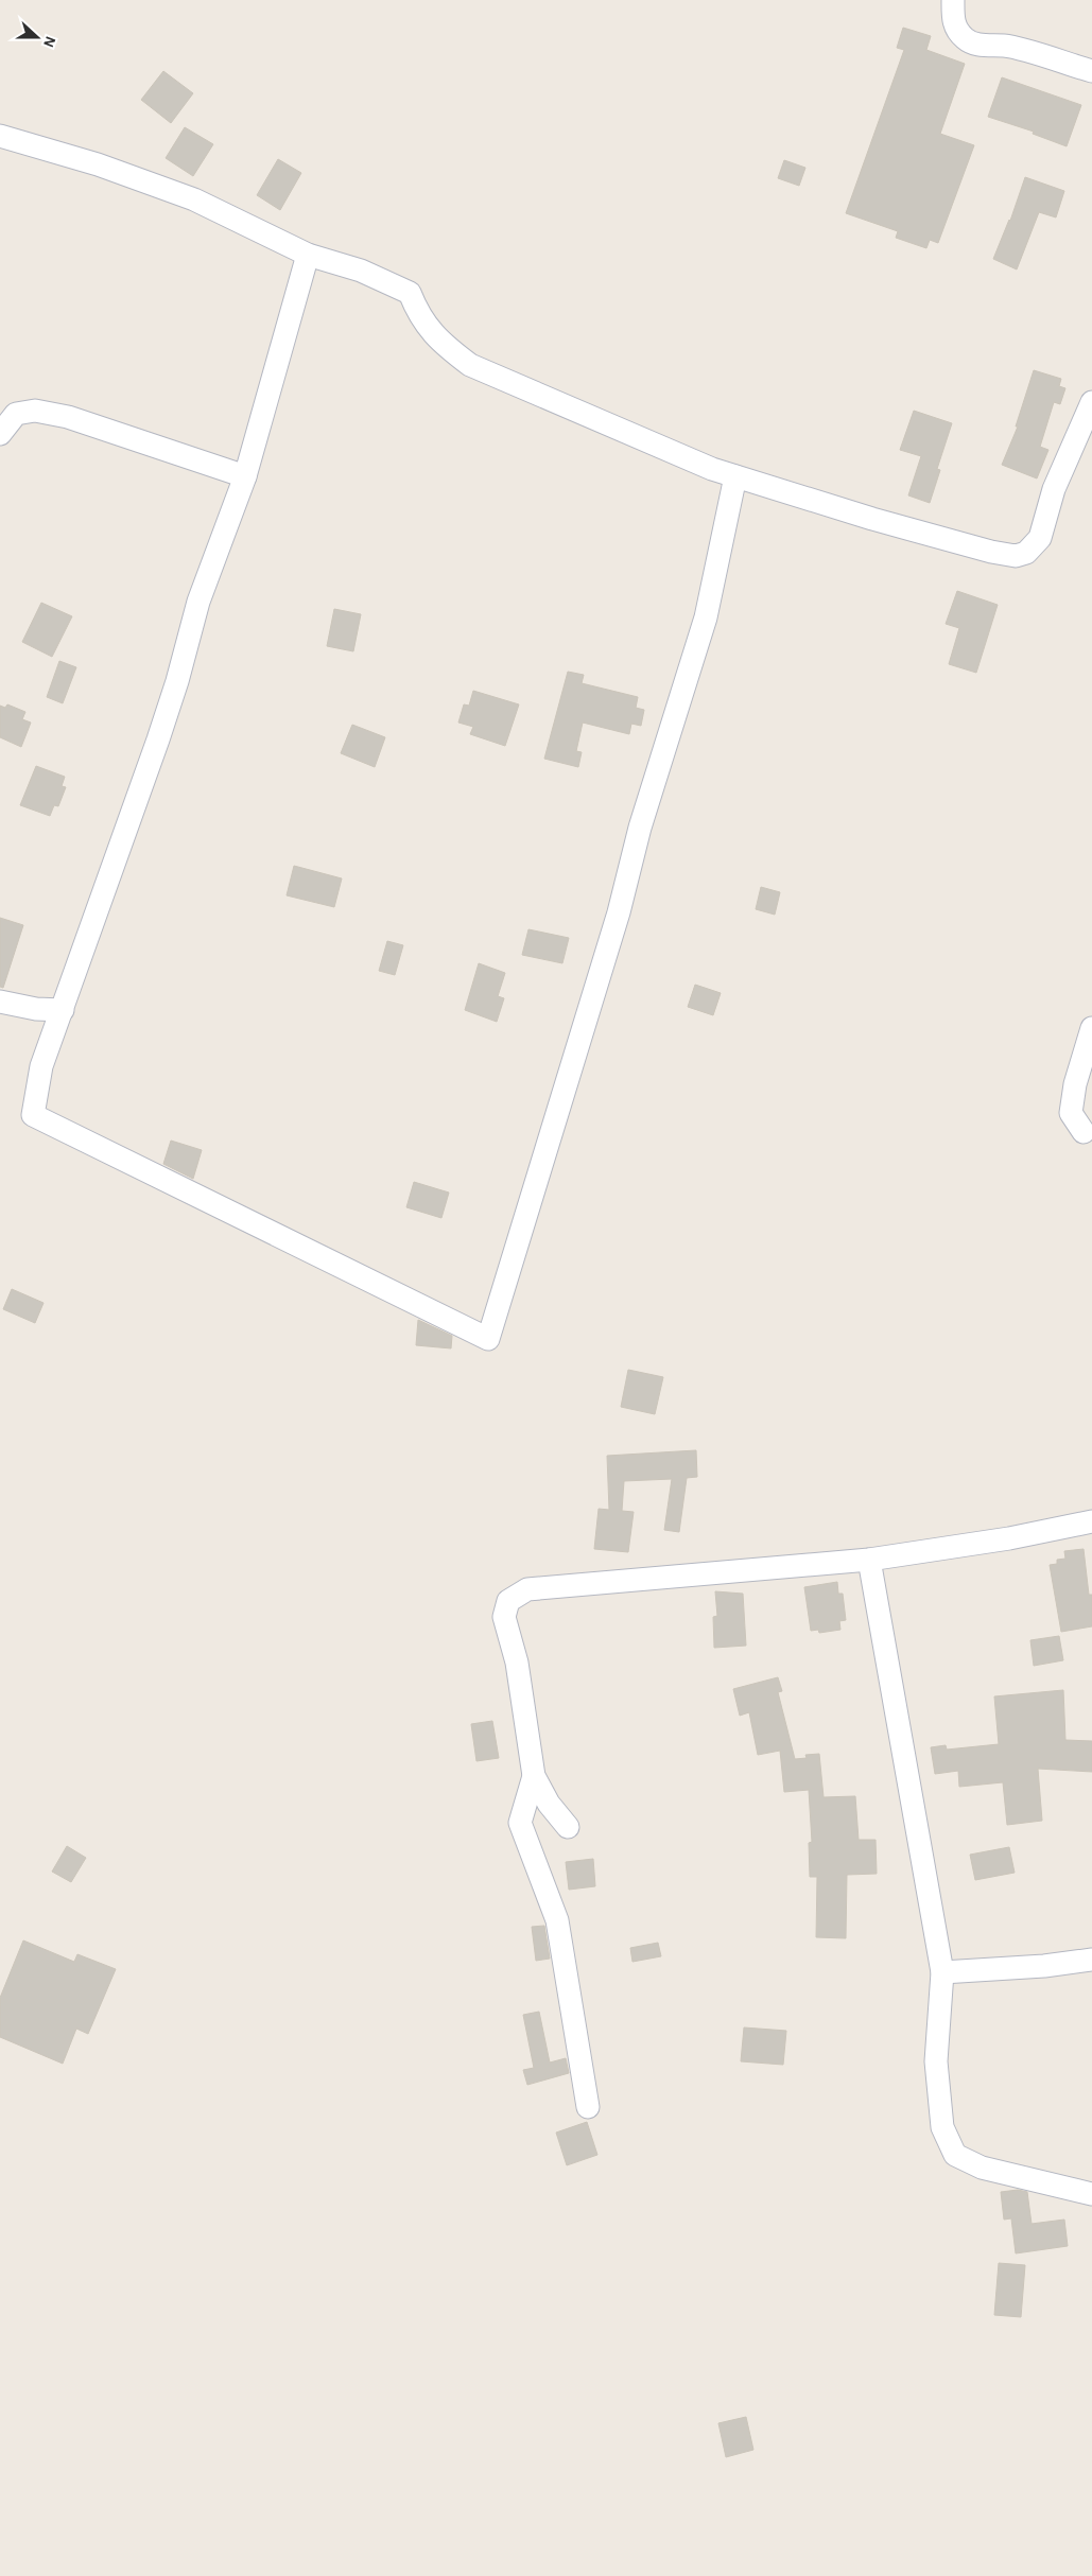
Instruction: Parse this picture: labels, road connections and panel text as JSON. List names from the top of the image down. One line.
{"north":"right"}
